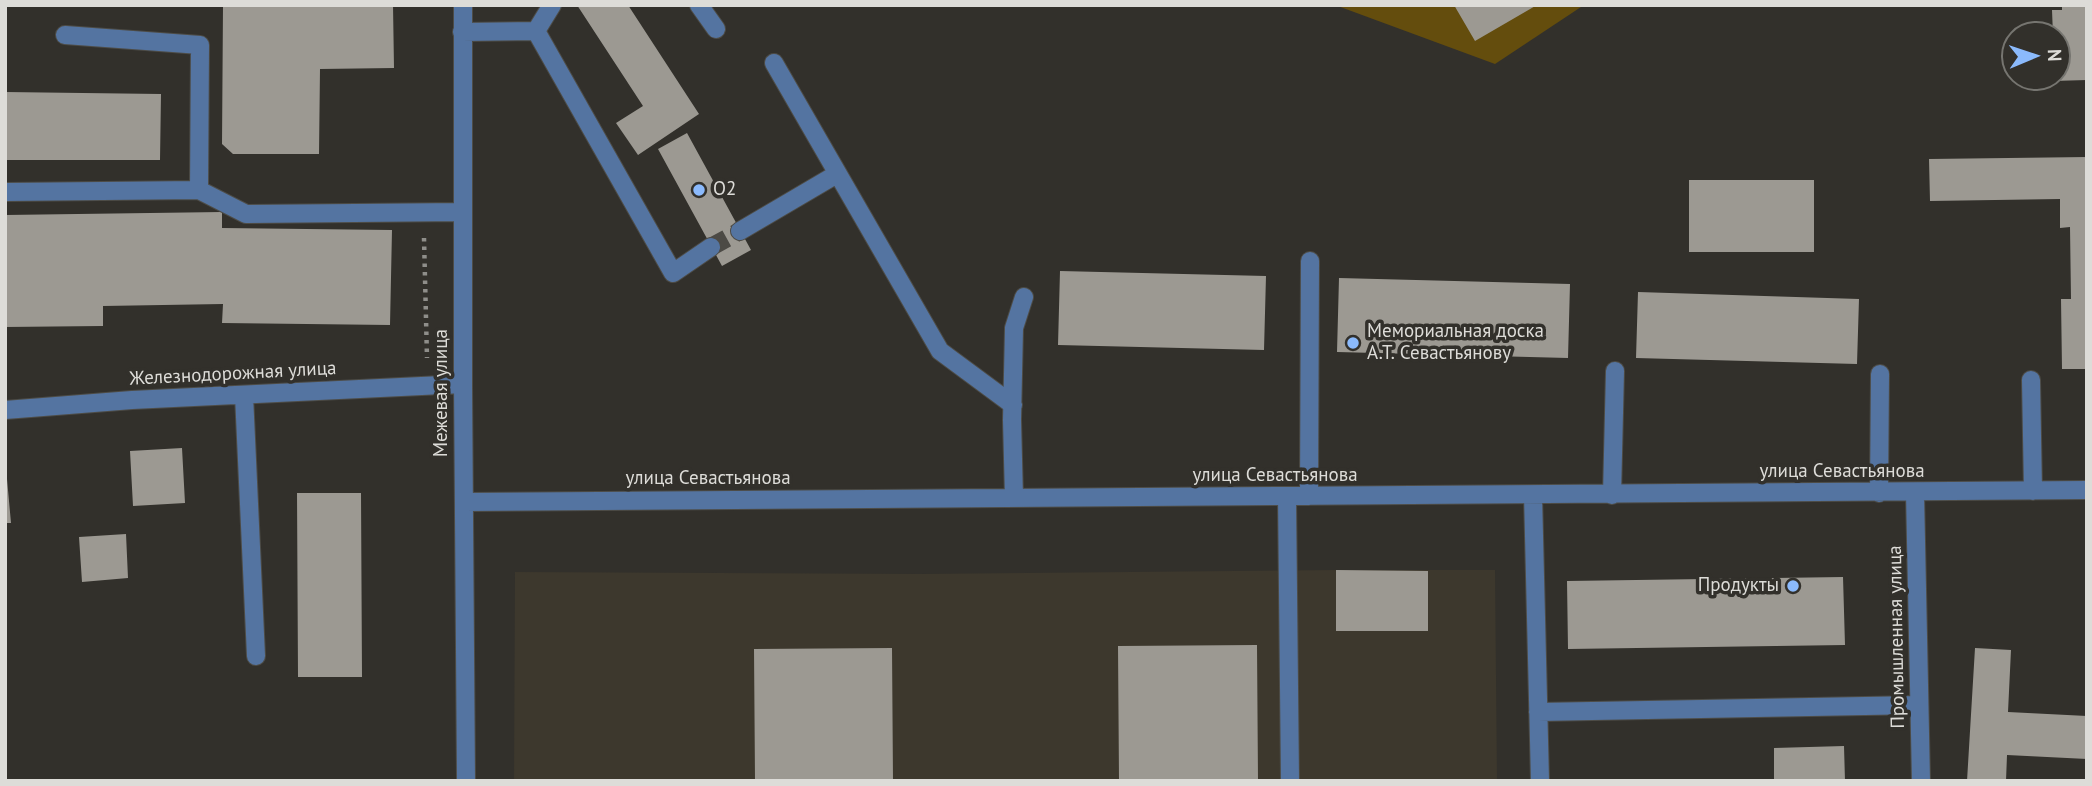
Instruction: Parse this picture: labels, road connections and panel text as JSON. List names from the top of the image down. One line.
{"streets":{"street":["Железнодорожная улица","Межевая улица","улица Севастьянова","Промышленная улица"]},"crossings":[["Железнодорожная улица","Межевая улица"],["Межевая улица","улица Севастьянова"],["улица Севастьянова","Промышленная улица"]],"places":["O2","Мемориальная доска А.Т. Севастьянову","Продукты"],"north":"right"}
